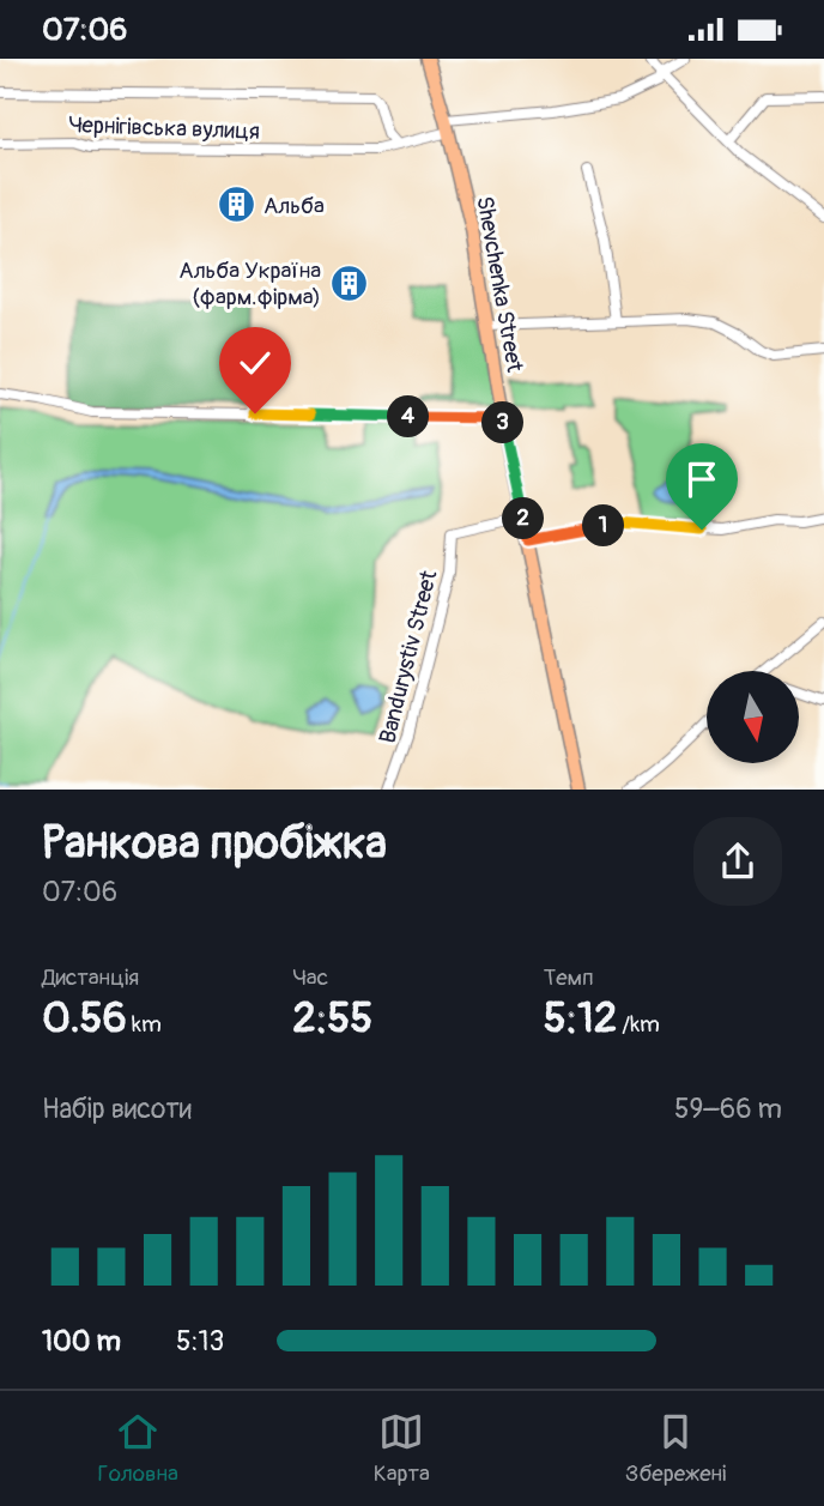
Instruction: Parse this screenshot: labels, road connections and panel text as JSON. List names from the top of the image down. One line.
{"streets":{"main road":["Shevchenka Street"],"street":["Чернігівська вулиця","Bandurystiv Street"]},"crossings":[["Shevchenka Street","Bandurystiv Street"]],"places":{"building":["Альба","Альба Україна (фарм.фірма)"]},"north":"bottom","page":{"status":"07:06","pins":["4","3","2","1"],"heading":["Ранкова пробіжка","07:06"],"stats":[["Дистанція","0.56 km"],["Час","2:55"],["Темп","5:12 /km"]],"chart":["Набір висоти","59–66 m"],"list":[{"name":"100 m","note":"5:13"}],"tabs":["Головна","Карта","Збережені"]}}
